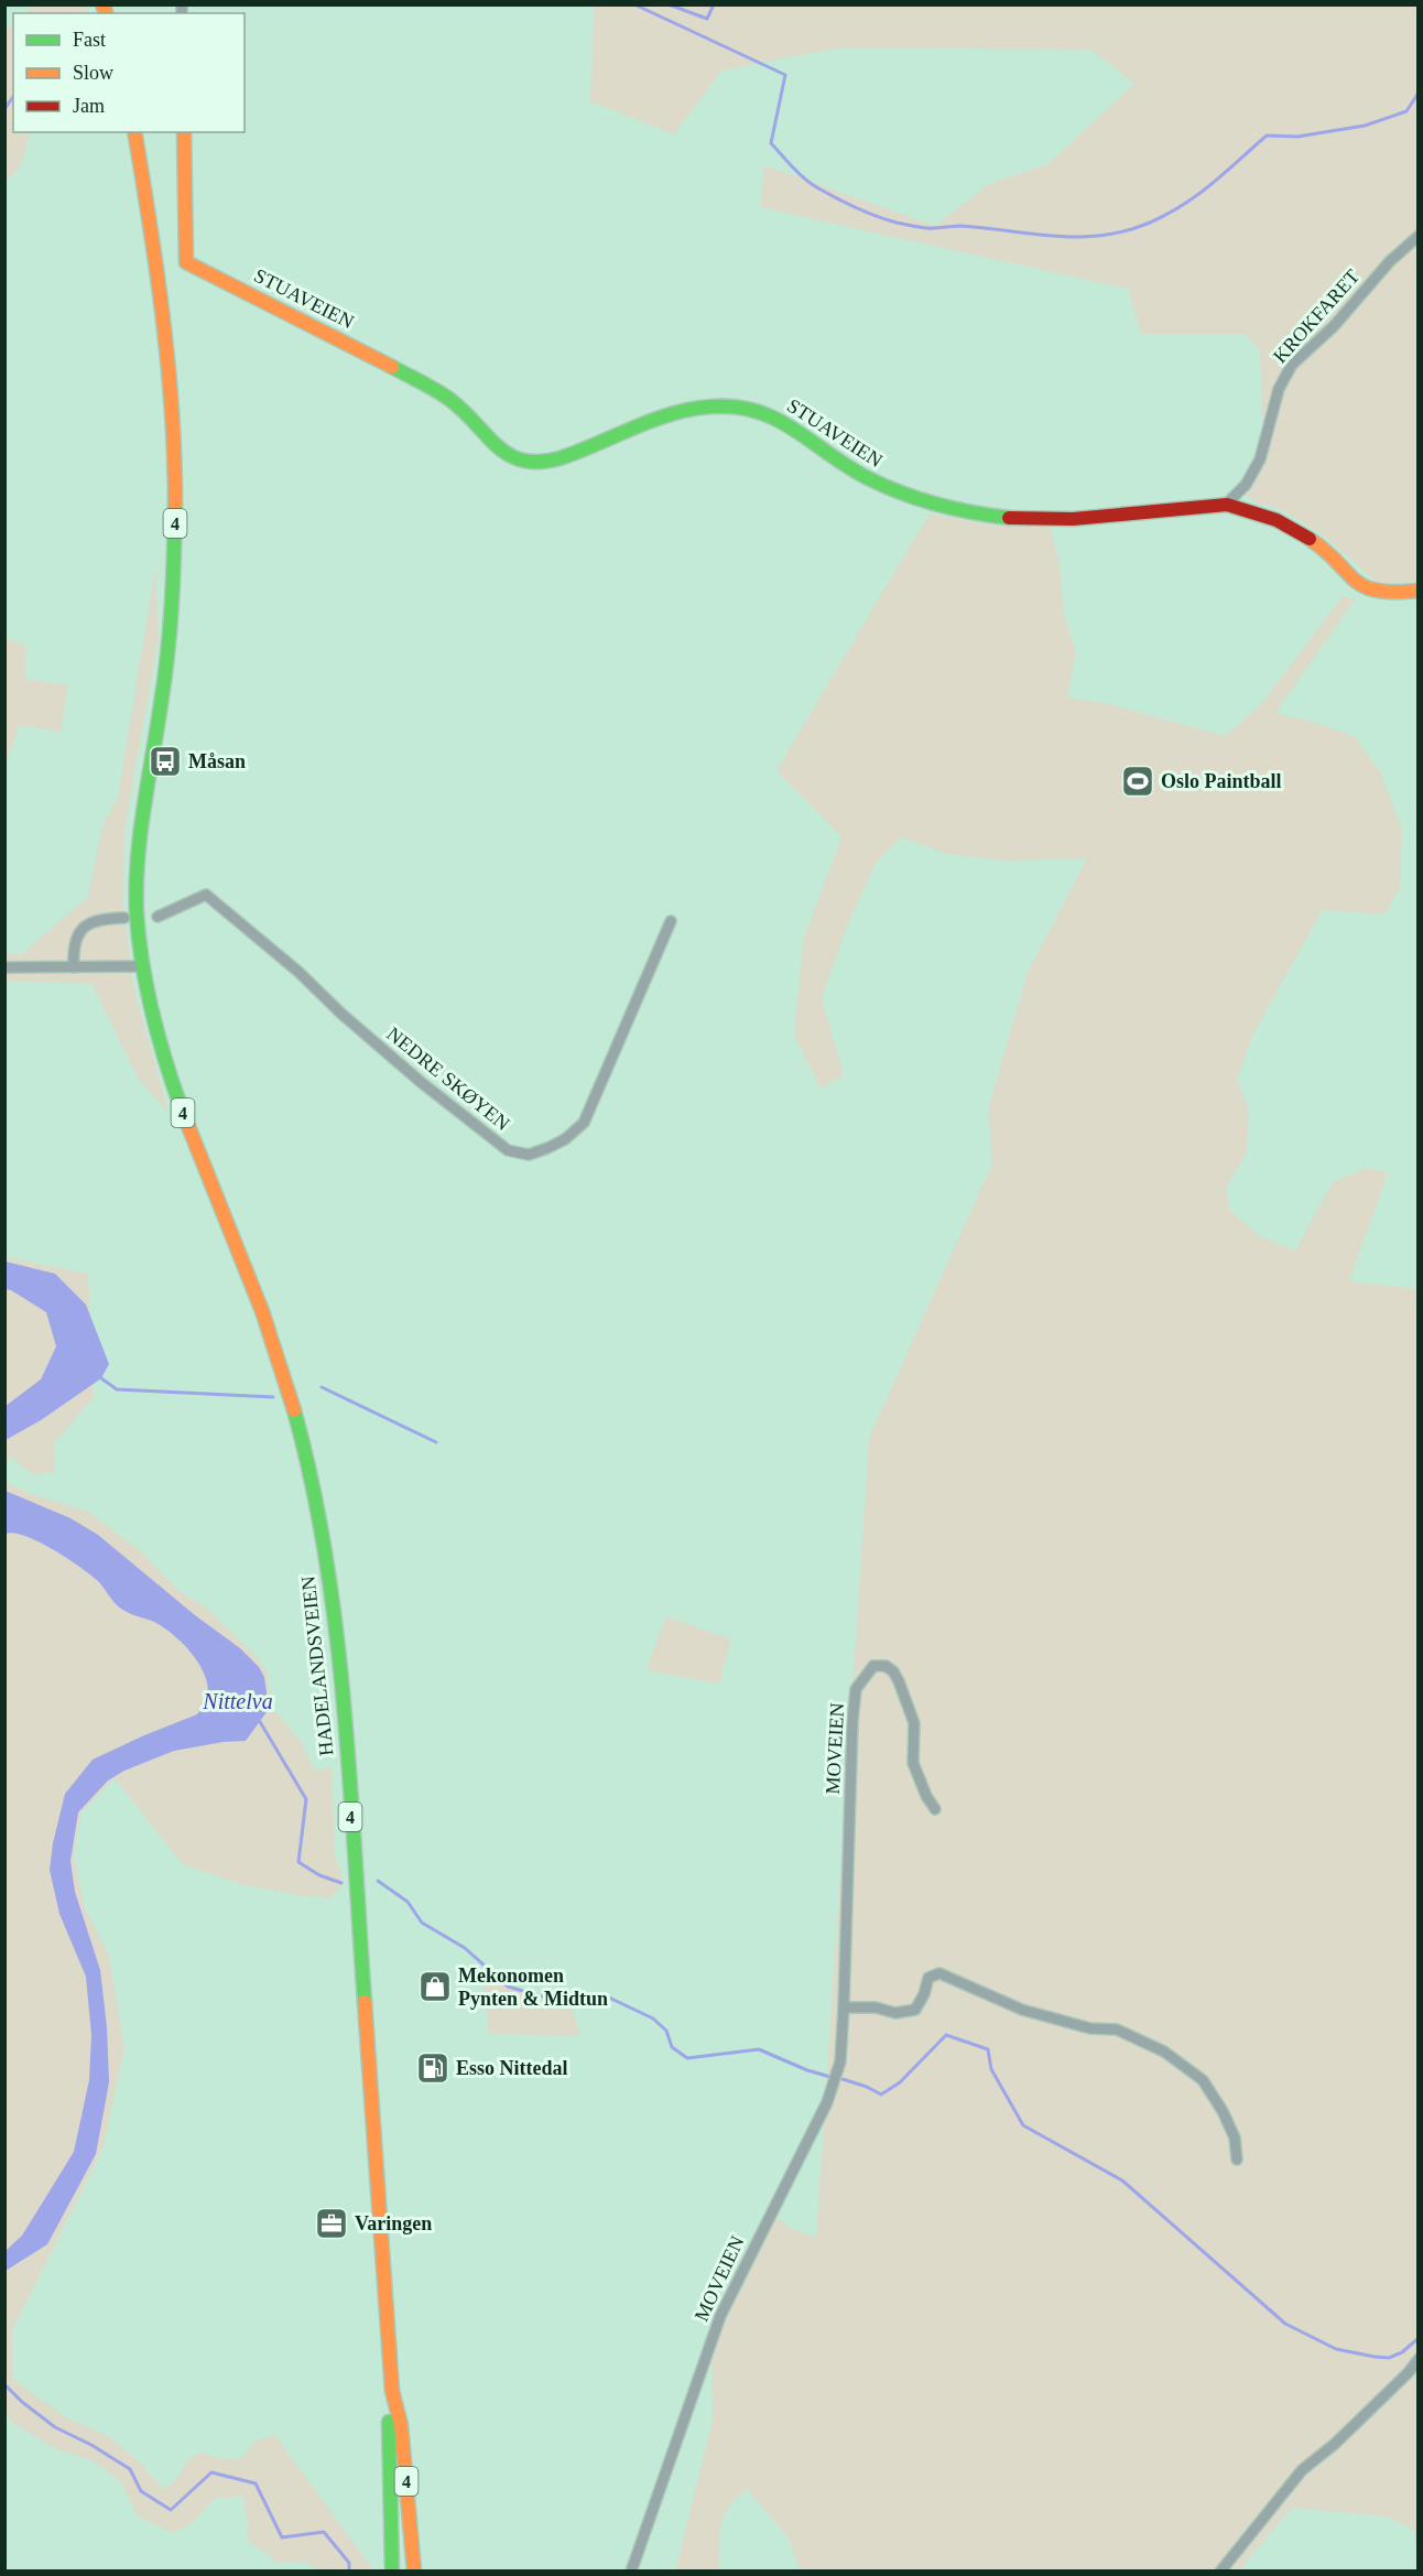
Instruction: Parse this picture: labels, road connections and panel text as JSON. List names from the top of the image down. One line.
{"streets":{"main road":["STUAVEIEN","4","HADELANDSVEIEN"],"street":["KROKFARET","NEDRE SKØYEN","MOVEIEN"]},"crossings":[["STUAVEIEN","KROKFARET"],["4","HADELANDSVEIEN"]],"water":["Nittelva"],"places":{"bus stop":["Måsan"],"sports":["Oslo Paintball"],"shop":["Mekonomen Pynten & Midtun"],"fuel station":["Esso Nittedal"],"office":["Varingen"]},"legend":["Fast","Slow","Jam"]}
